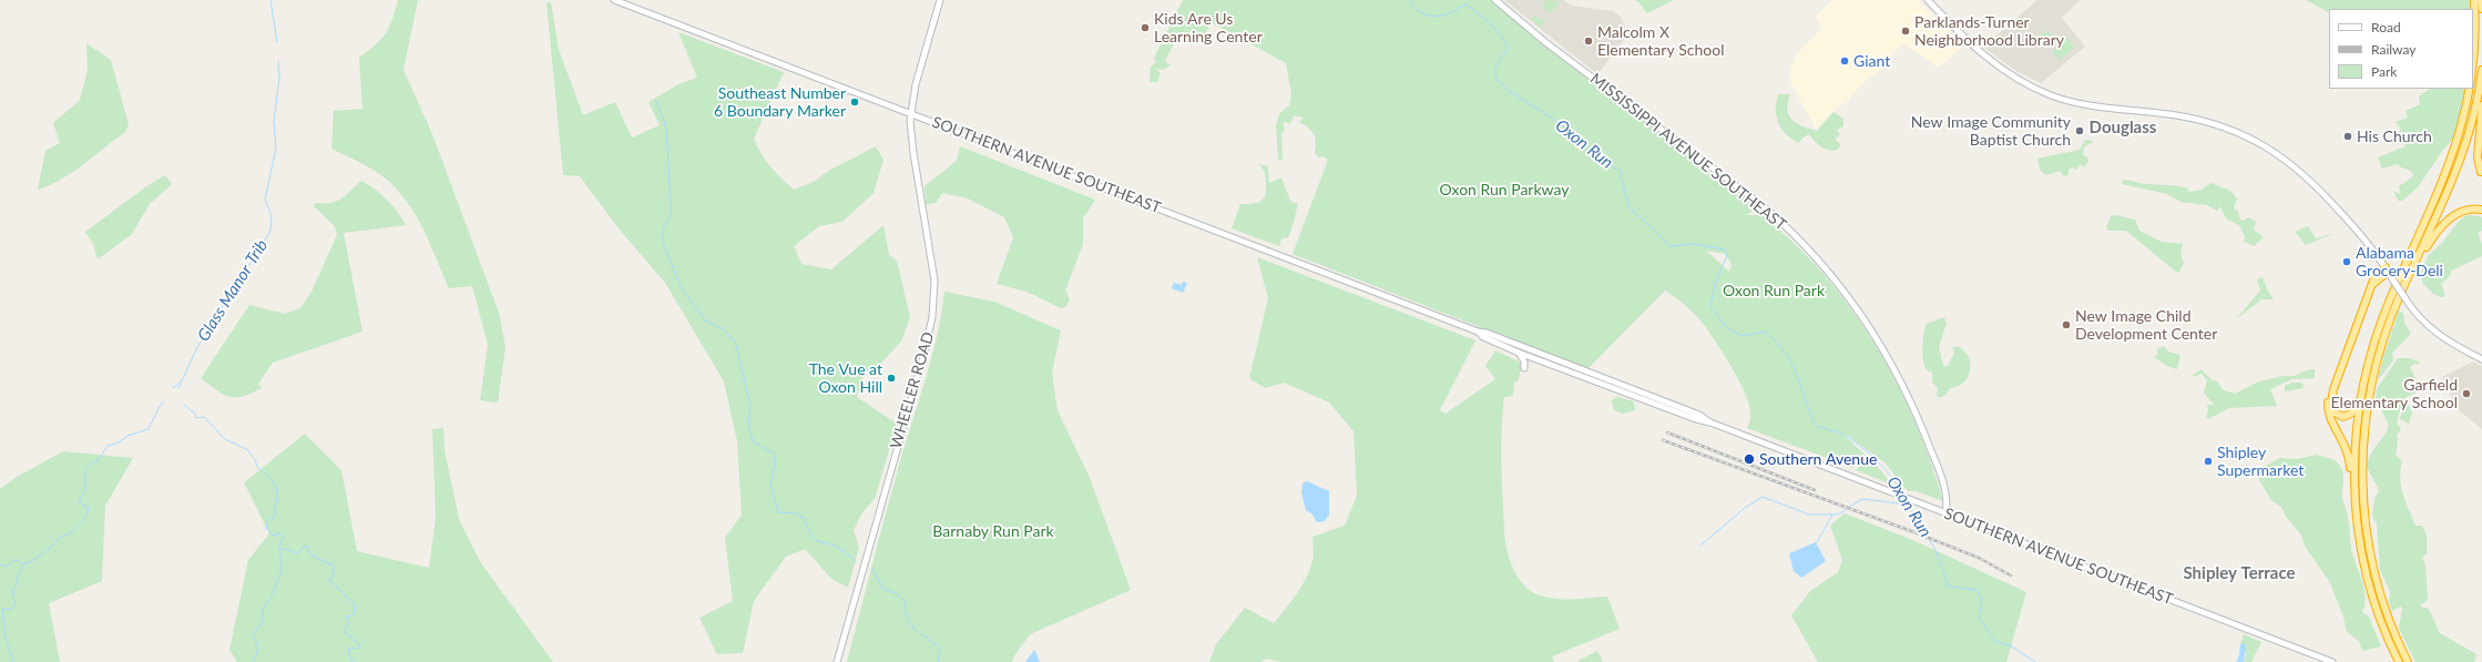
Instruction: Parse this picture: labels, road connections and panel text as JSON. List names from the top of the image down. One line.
{"streets":{"main road":["MISSISSIPPI AVENUE SOUTHEAST","SOUTHERN AVENUE SOUTHEAST","WHEELER ROAD"]},"crossings":[["MISSISSIPPI AVENUE SOUTHEAST","SOUTHERN AVENUE SOUTHEAST"],["SOUTHERN AVENUE SOUTHEAST","WHEELER ROAD"]],"districts":["Douglass","Shipley Terrace"],"water":["Oxon Run","Glass Manor Trib"],"parks":["Oxon Run Parkway","Oxon Run Park","Barnaby Run Park"],"places":["Kids Are Us Learning Center","Parklands-Turner Neighborhood Library","Malcolm X Elementary School","Giant","Southeast Number 6 Boundary Marker","New Image Community Baptist Church","His Church","Alabama Grocery-Deli","New Image Child Development Center","The Vue at Oxon Hill","Garfield Elementary School","Southern Avenue","Shipley Supermarket"],"legend":["Road","Railway","Park"]}
